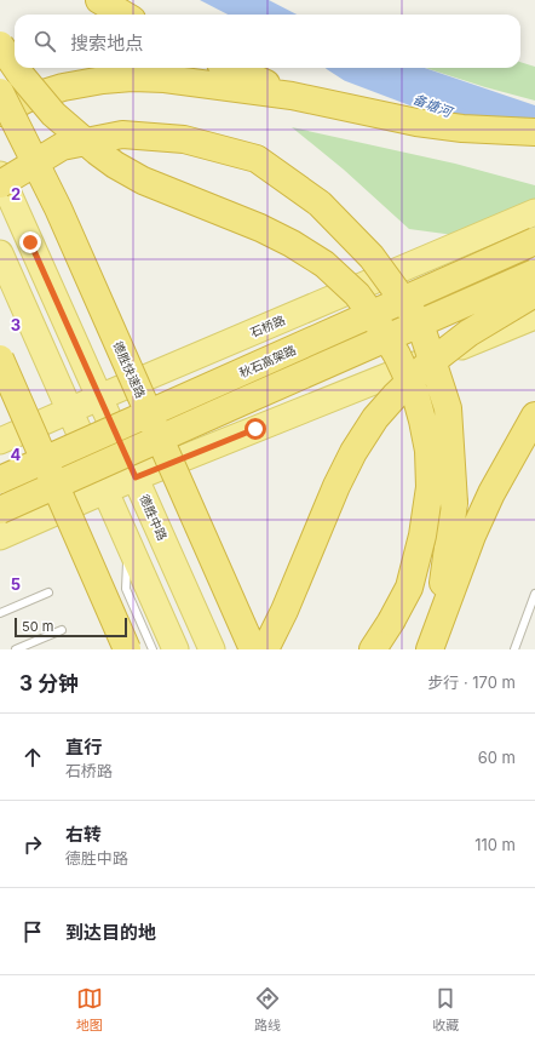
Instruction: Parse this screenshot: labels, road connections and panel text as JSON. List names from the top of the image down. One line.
{"streets":{"highway":["秋石高架路","德胜快速路"],"main road":["石桥路","德胜中路"]},"crossings":[["石桥路","德胜中路"]],"water":["备塘河"],"scale_bar":"50 m","page":{"search":"搜索地点","scale":"50 m","heading":["3 分钟","步行 · 170 m"],"list":[["直行","石桥路","60 m"],["右转","德胜中路","110 m"],"到达目的地"],"nav":["地图","路线","收藏"]},"grid":{"rows":["2","3","4","5"]}}
